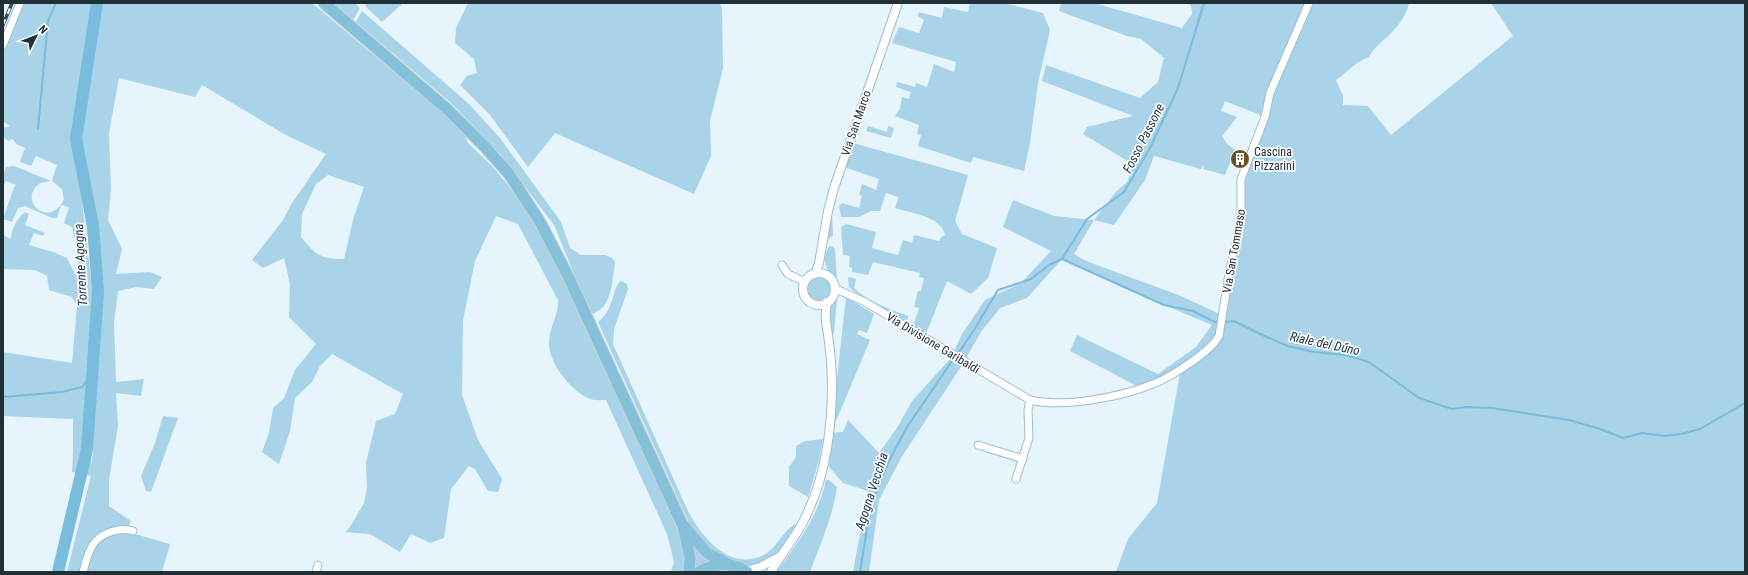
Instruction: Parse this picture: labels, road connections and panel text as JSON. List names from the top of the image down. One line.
{"streets":{"street":["Via San Marco","Via San Tommaso","Via Divisione Garibaldi"]},"crossings":[["Via San Marco","Via Divisione Garibaldi"],["Via San Tommaso","Via Divisione Garibaldi"]],"water":["Fosso Passone","Torrente Agogna","Riale del Dűno","Agogna Vecchia"],"places":{"building":["Cascina Pizzarini"]},"north":"top right"}
